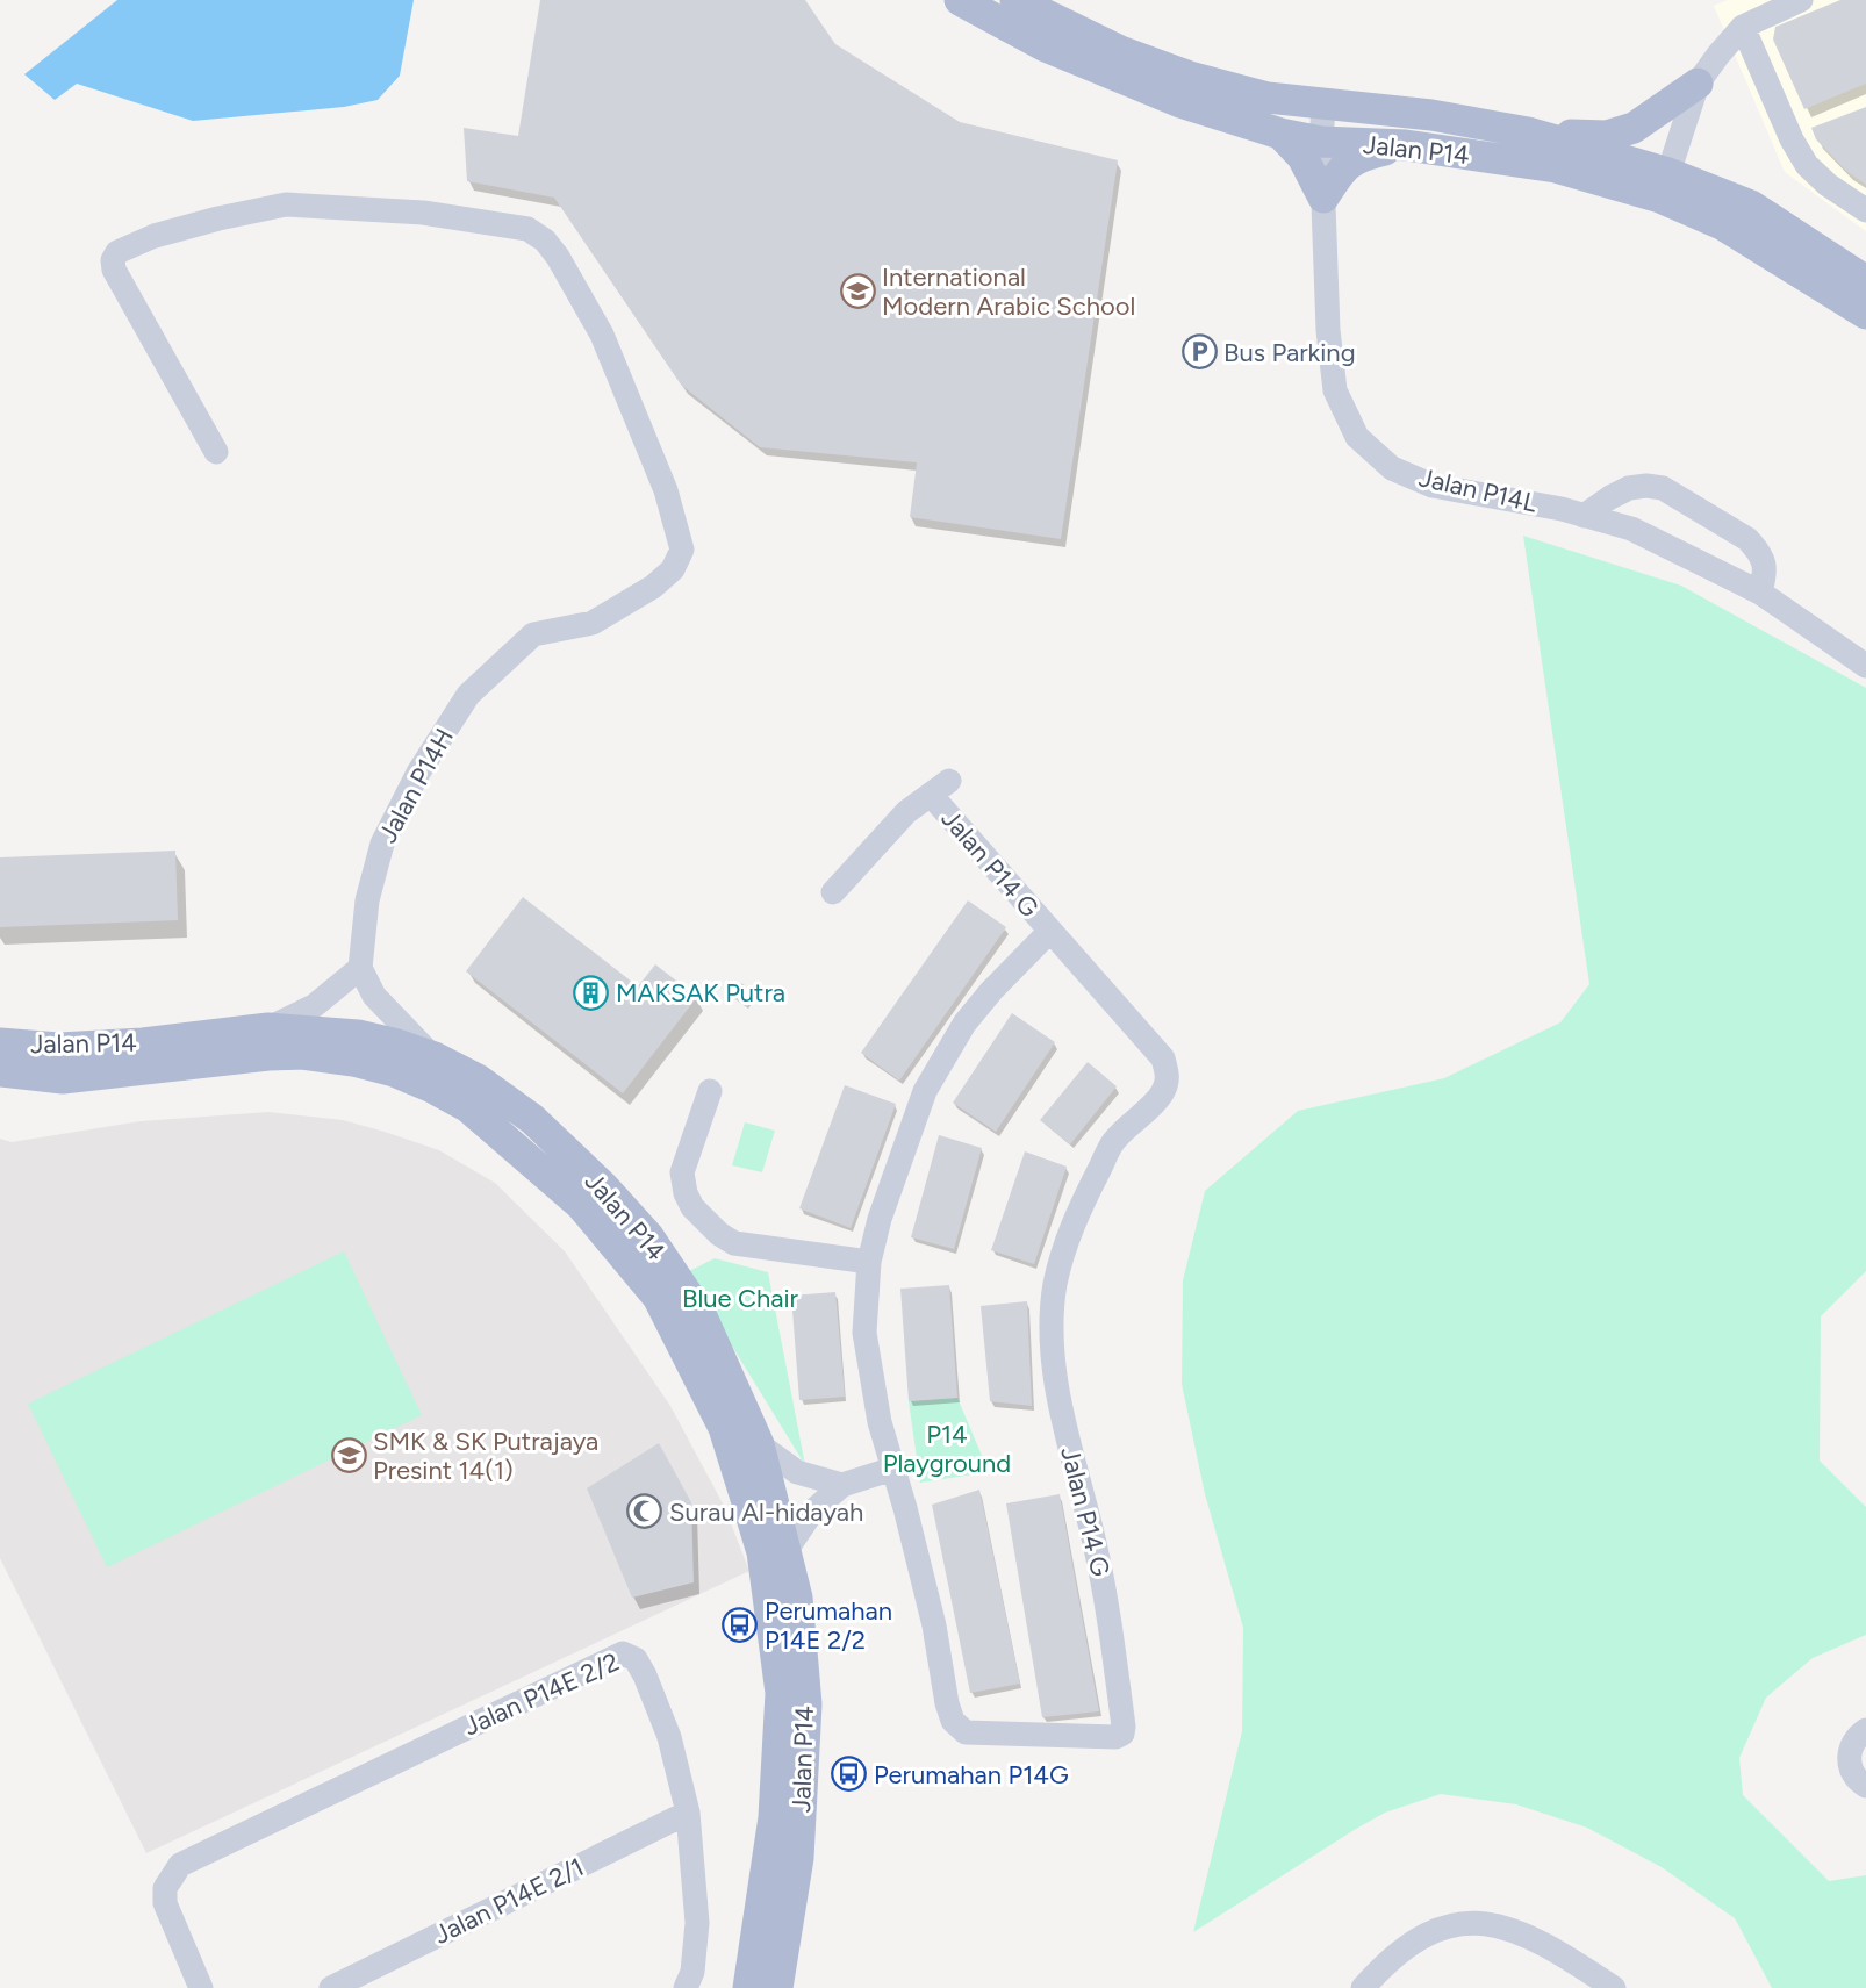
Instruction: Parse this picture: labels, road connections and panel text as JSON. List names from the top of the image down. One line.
{"streets":{"main road":["Jalan P14"],"street":["Jalan P14L","Jalan P14H","Jalan P14 G","Jalan P14E 2/2","Jalan P14E 2/1"]},"crossings":[["Jalan P14","Jalan P14L"],["Jalan P14E 2/2","Jalan P14E 2/1"]],"parks":["Blue Chair","P14 Playground"],"places":{"school or university":["International Modern Arabic School","SMK & SK Putrajaya Presint 14(1)"],"parking":["Bus Parking"],"building":["MAKSAK Putra"],"mosque":["Surau Al-hidayah"],"bus stop":["Perumahan P14E 2/2","Perumahan P14G"]}}
